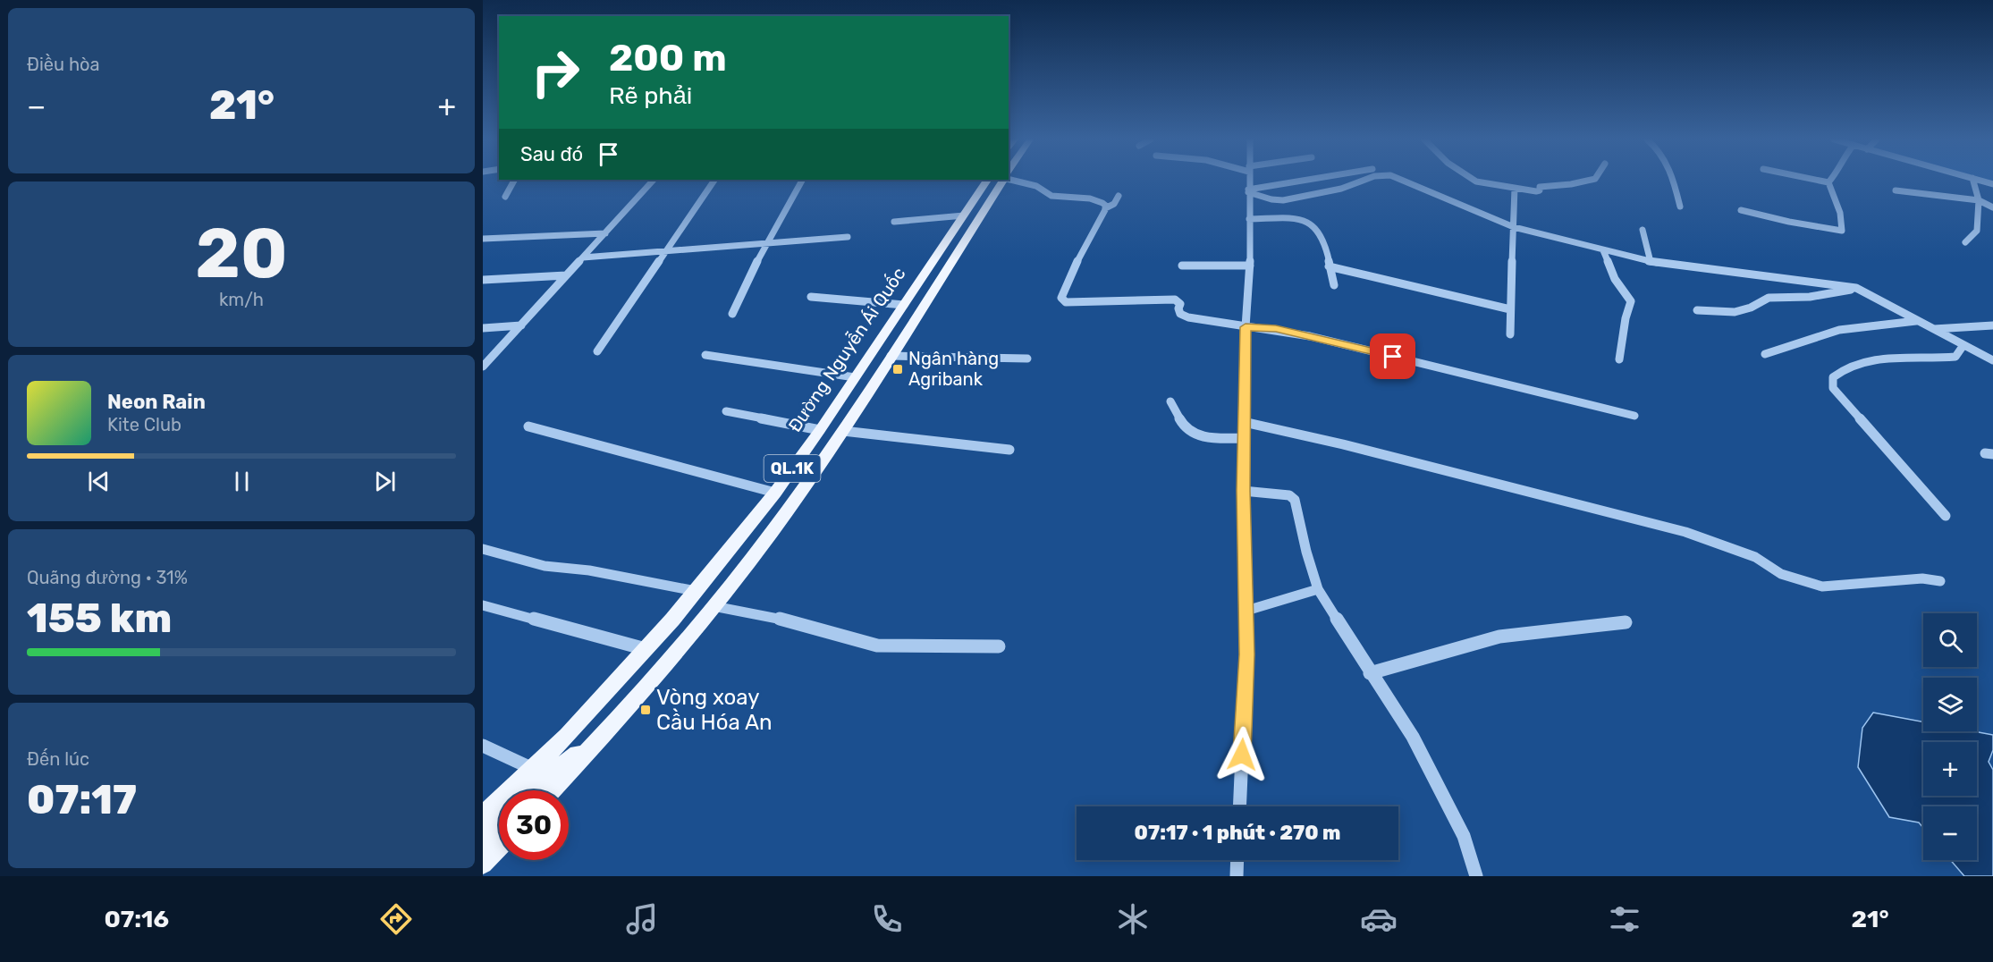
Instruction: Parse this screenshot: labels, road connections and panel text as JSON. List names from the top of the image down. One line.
{"streets":{"main road":["Đường Nguyễn Ái Quốc","QL.1K"]},"places":{"transit":["Ngân hàng Agribank","Vòng xoay Cầu Hóa An"]},"page":{"tile":["Điều hòa",["20","km/h"],["Quãng đường · 31%","155 km"],["Đến lúc","07:17"]],"turn":["200 m","Rẽ phải"],"heat":["−","21°","+"],"then":"Sau đó","song":["Neon Rain","Kite Club"],"map_buttons":["+","−"],"limit":"30","trip":"07:17 · 1 phút · 270 m","tabs":["07:16","21°"]}}
